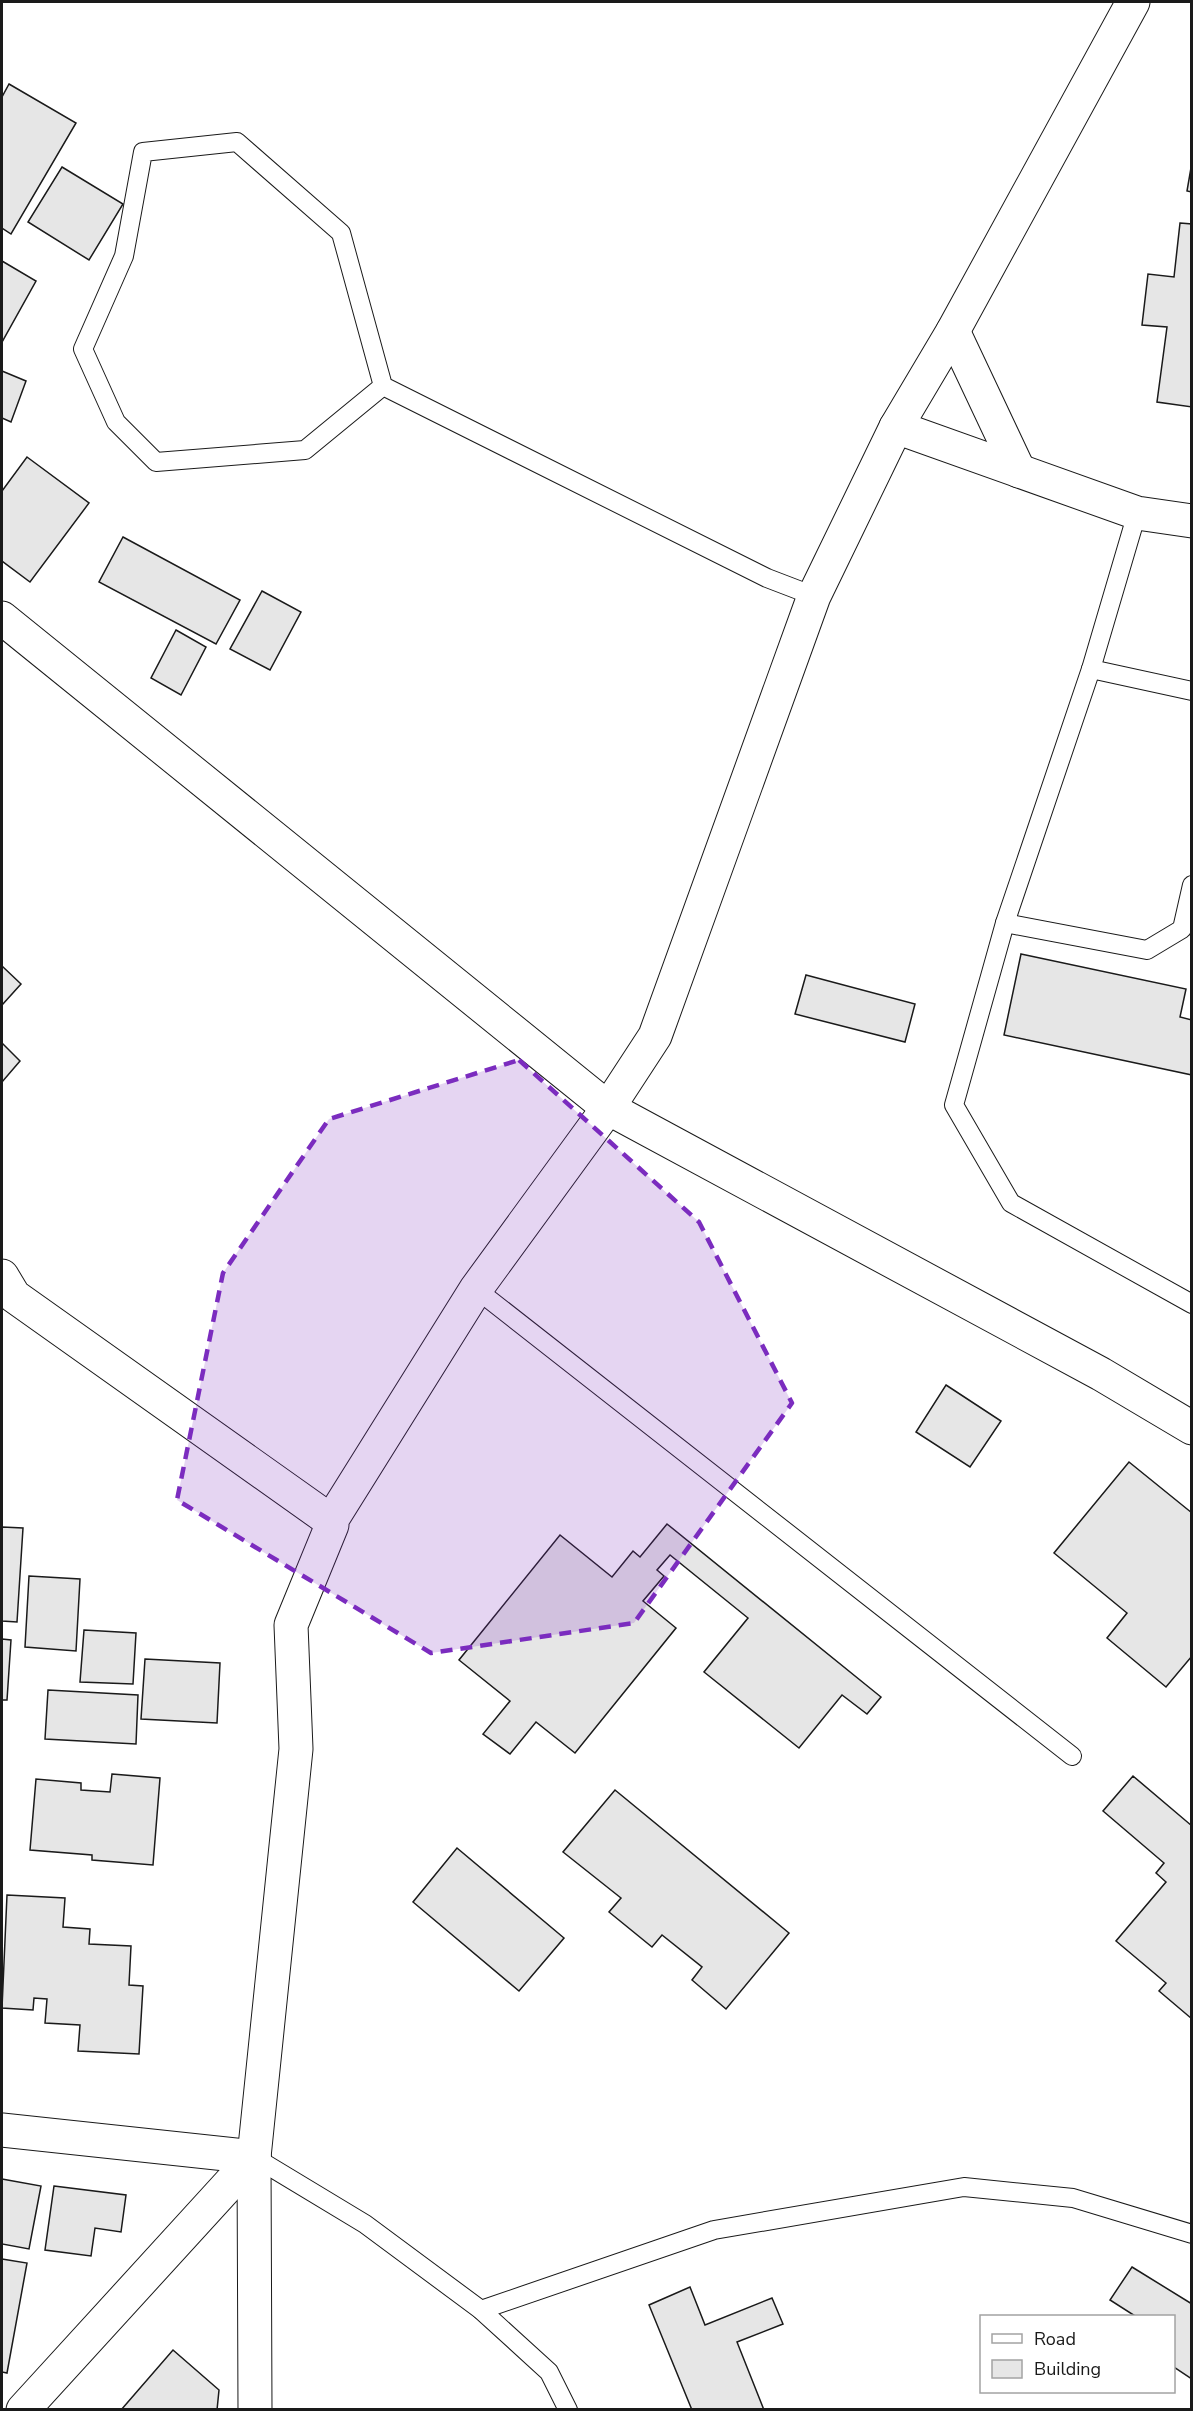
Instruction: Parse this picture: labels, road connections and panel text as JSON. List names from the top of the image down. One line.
{"legend":["Road","Building"]}
